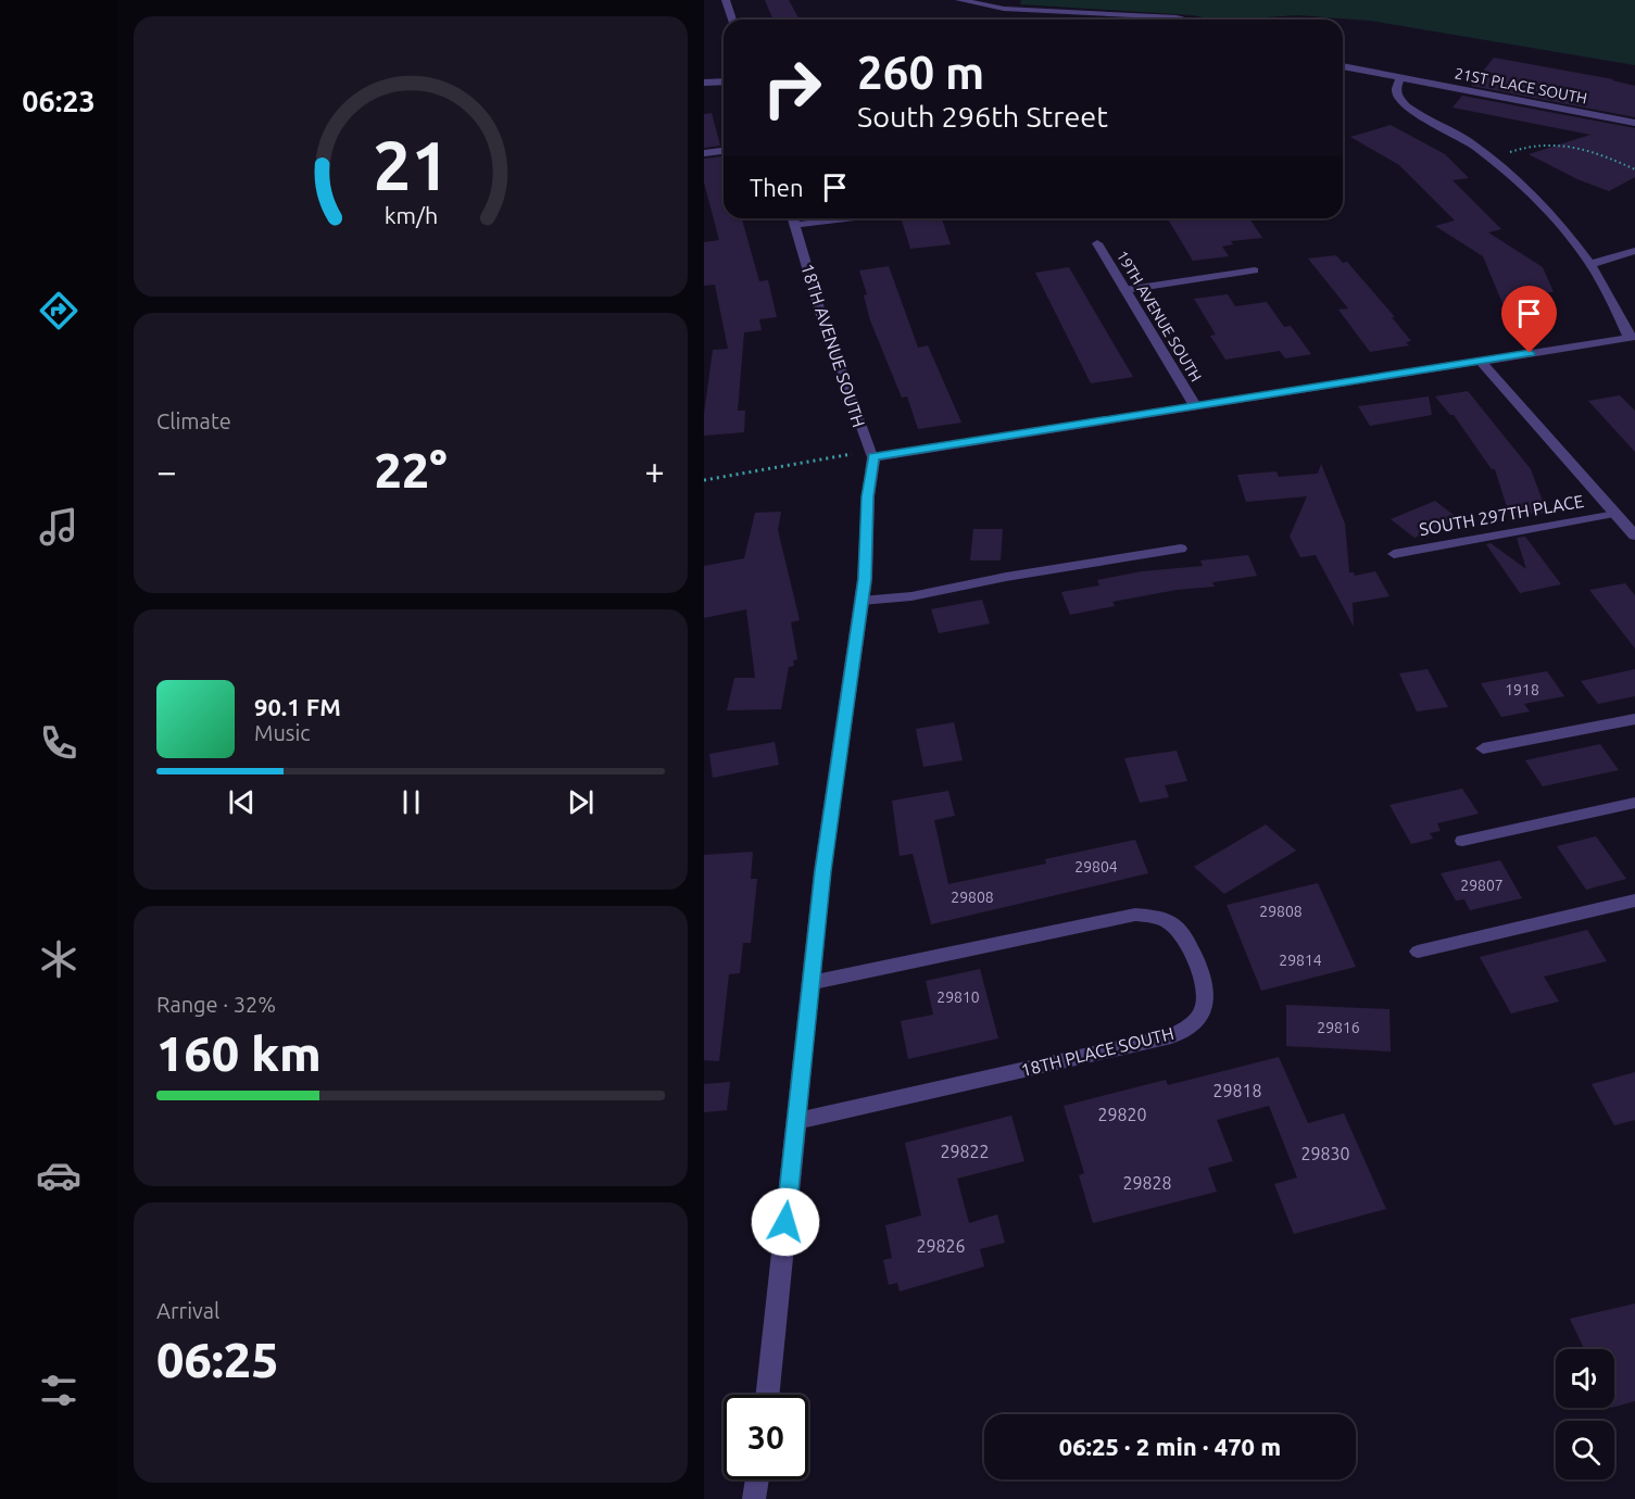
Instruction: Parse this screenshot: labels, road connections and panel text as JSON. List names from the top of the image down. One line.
{"streets":{"street":["21ST PLACE SOUTH","19TH AVENUE SOUTH","18TH AVENUE SOUTH","18TH PLACE SOUTH"],"lane":["SOUTH 297TH PLACE"]},"crossings":[["18TH AVENUE SOUTH","18TH PLACE SOUTH"]],"house_numbers":["1918","29804","29807","29808","29808","29814","29810","29816","29818","29820","29822","29830","29828","29826"],"page":{"tabs":"06:23","turn":["260 m","South 296th Street"],"then":"Then","tile":["Climate",["Range · 32%","160 km"],["Arrival","06:25"]],"heat":["−","22°","+"],"song":["90.1 FM","Music"],"limit":"30","trip":"06:25 · 2 min · 470 m","gauge":["21","km/h"]}}
